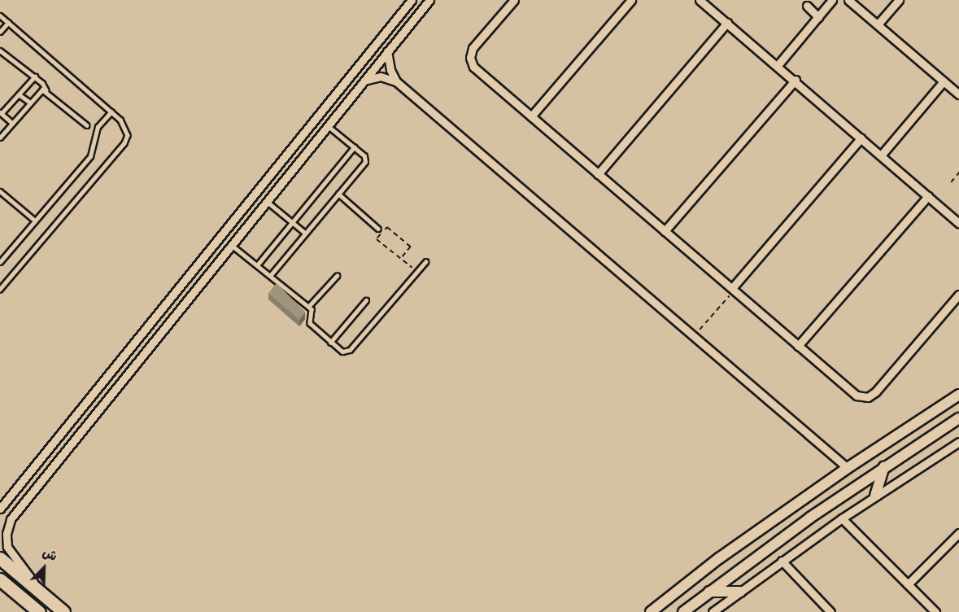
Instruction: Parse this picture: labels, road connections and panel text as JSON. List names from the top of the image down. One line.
{"north":"top right"}
